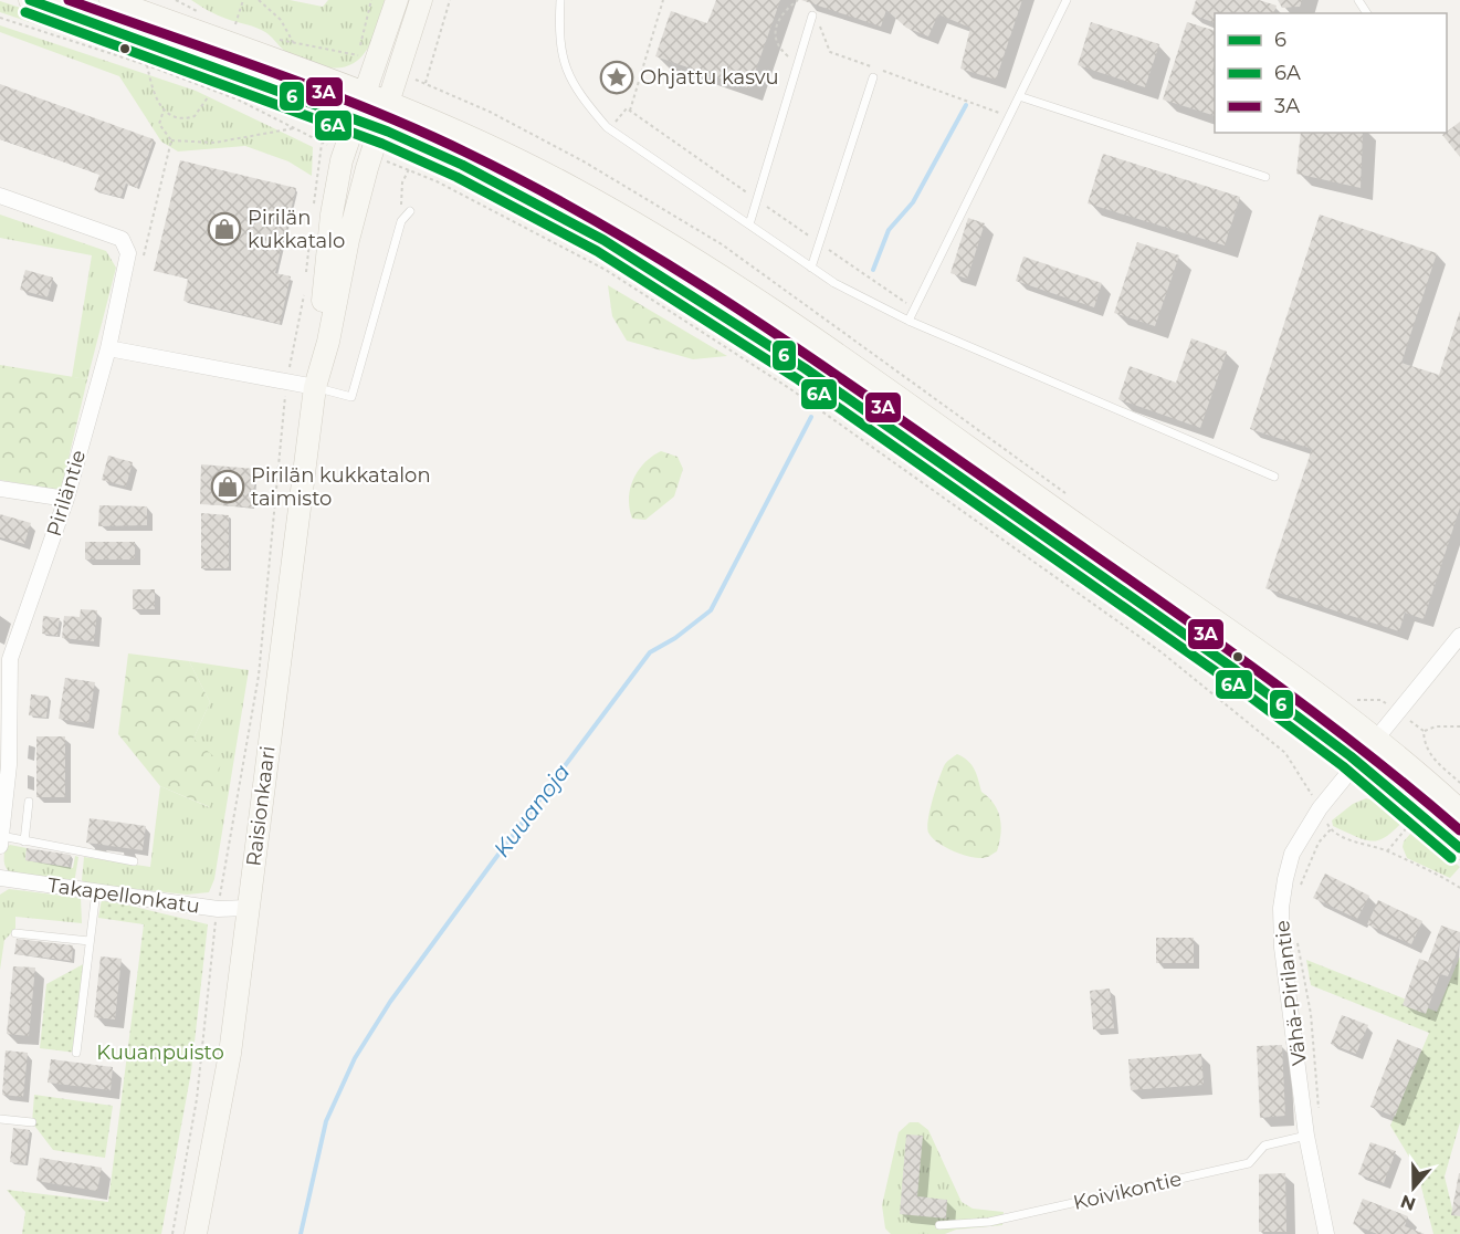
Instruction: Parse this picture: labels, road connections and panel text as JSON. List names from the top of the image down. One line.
{"streets":{"main road":["Raisionkaari"],"street":["Piriläntie","Takapellonkatu","Vähä-Pirilantie"],"lane":["Koivikontie"]},"crossings":[["Raisionkaari","Takapellonkatu"],["Vähä-Pirilantie","Koivikontie"]],"water":["Kuuanoja"],"parks":["Kuuanpuisto"],"places":{"place":["Ohjattu kasvu"],"shop":["Pirilän kukkatalo","Pirilän kukkatalon taimisto"]},"lines":["transit line 6","transit line 3A","transit line 6A"],"legend":["6","6A","3A"],"north":"bottom"}
